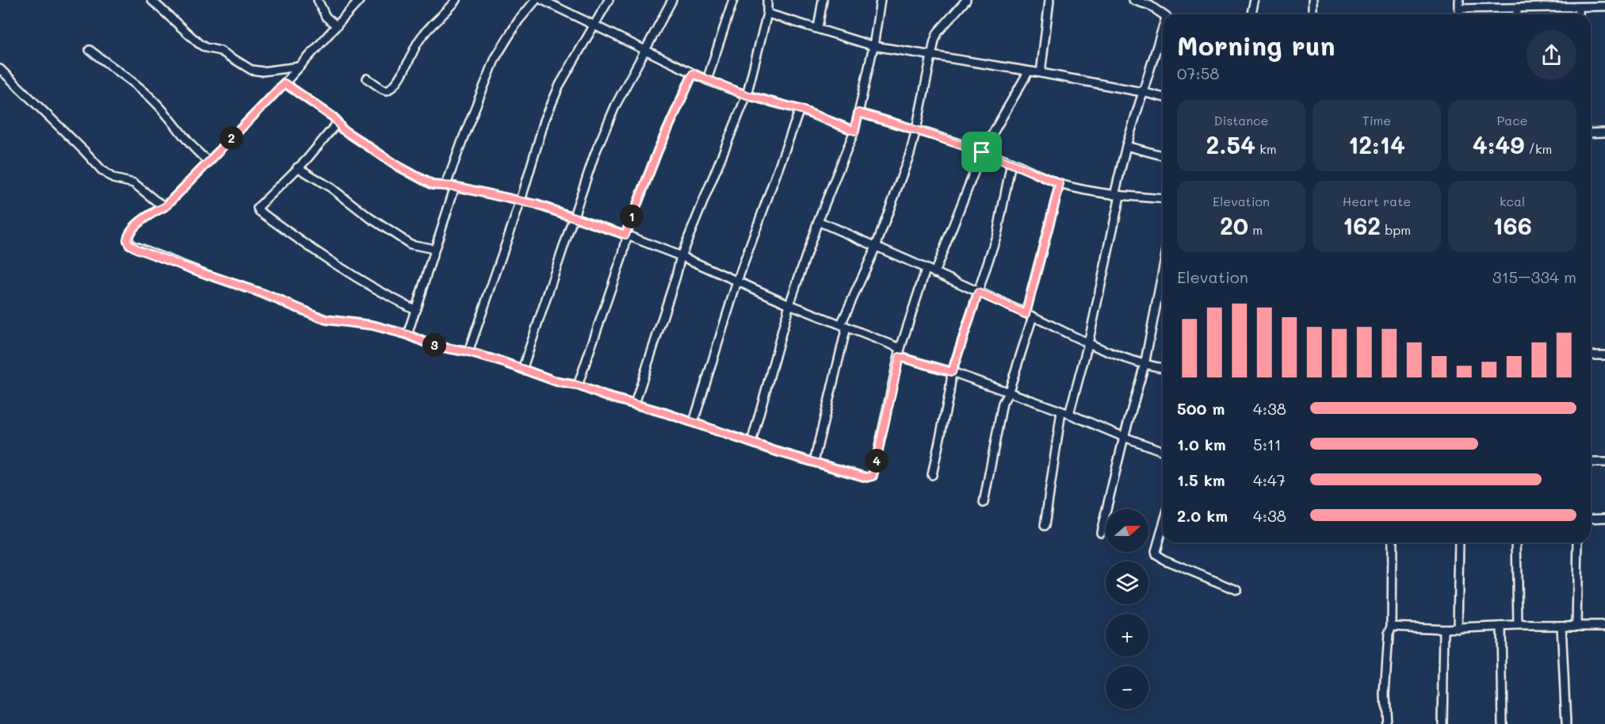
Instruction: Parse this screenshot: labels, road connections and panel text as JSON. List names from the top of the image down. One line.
{"north":"right","page":{"heading":["Morning run","07:58"],"stats":[["Distance","2.54 km"],["Time","12:14"],["Pace","4:49 /km"],["Elevation","20 m"],["Heart rate","162 bpm"],["kcal","166"]],"pins":["2","1","3","4"],"chart":["Elevation","315–334 m"],"list":[{"name":"500 m","note":"4:38"},{"name":"1.0 km","note":"5:11"},{"name":"1.5 km","note":"4:47"},{"name":"2.0 km","note":"4:38"}],"map_buttons":["+","−"]}}
